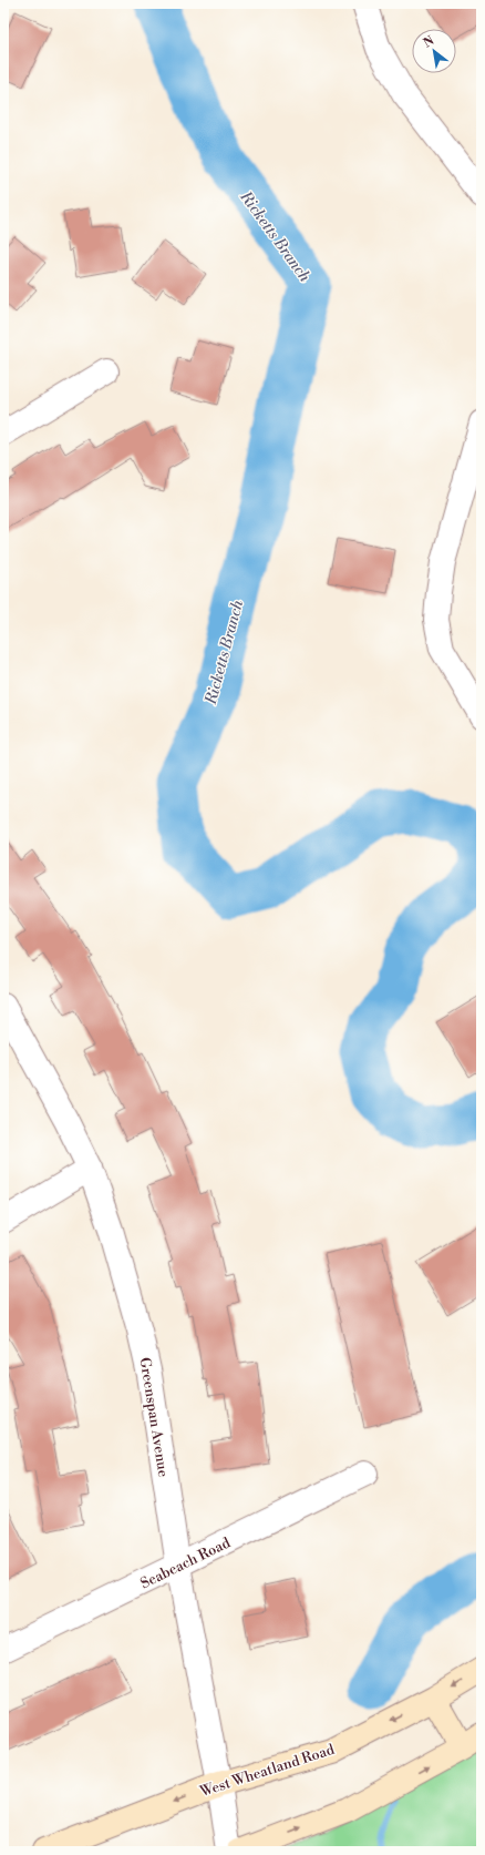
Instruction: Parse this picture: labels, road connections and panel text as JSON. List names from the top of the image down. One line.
{"streets":{"main road":["West Wheatland Road"],"street":["Greenspan Avenue","Seabeach Road"]},"crossings":[["Greenspan Avenue","Seabeach Road"],["Greenspan Avenue","West Wheatland Road"]],"water":["Ricketts Branch"],"north":"top left"}
